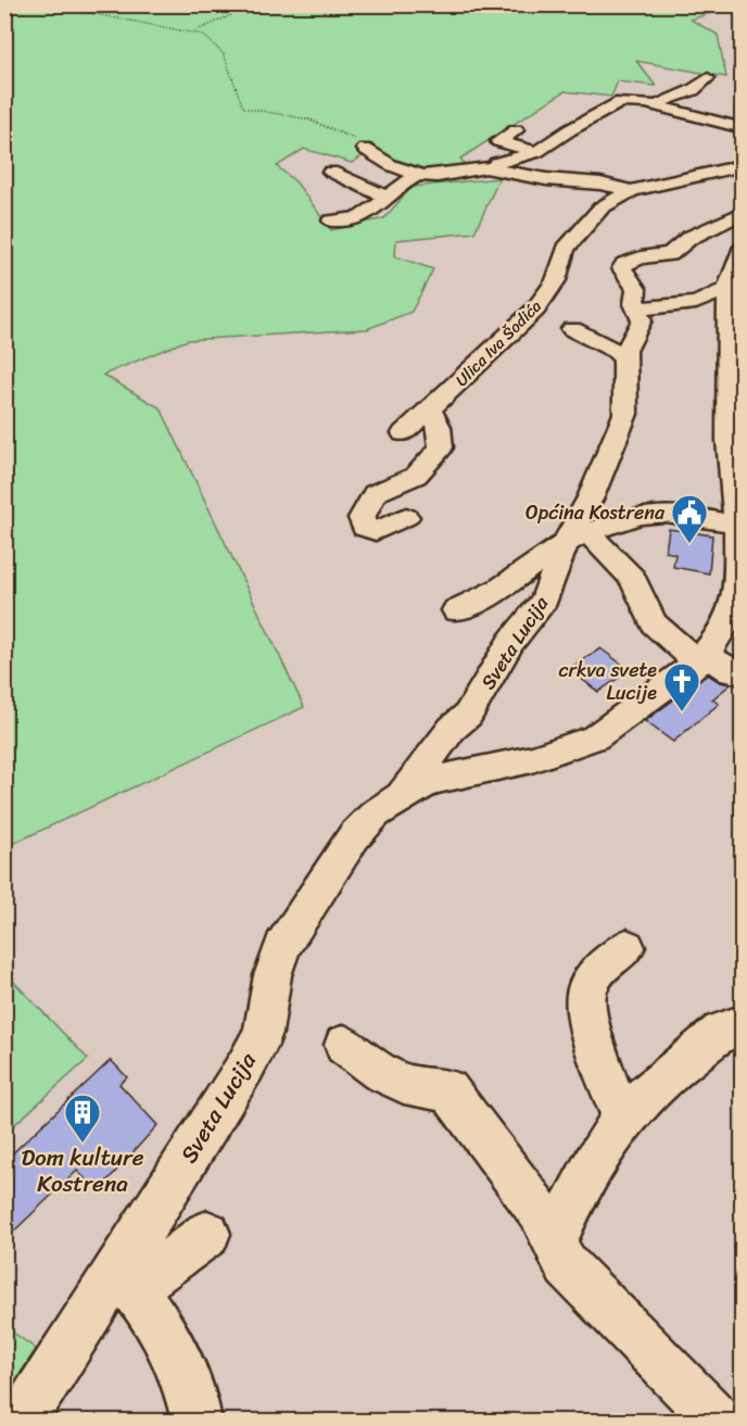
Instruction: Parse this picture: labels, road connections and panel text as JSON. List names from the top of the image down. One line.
{"streets":{"street":["Ulica Iva Šodića","Sveta Lucija"]},"places":{"public building":["Općina Kostrena"],"church":["crkva svete Lucije"],"building":["Dom kulture Kostrena"]}}
